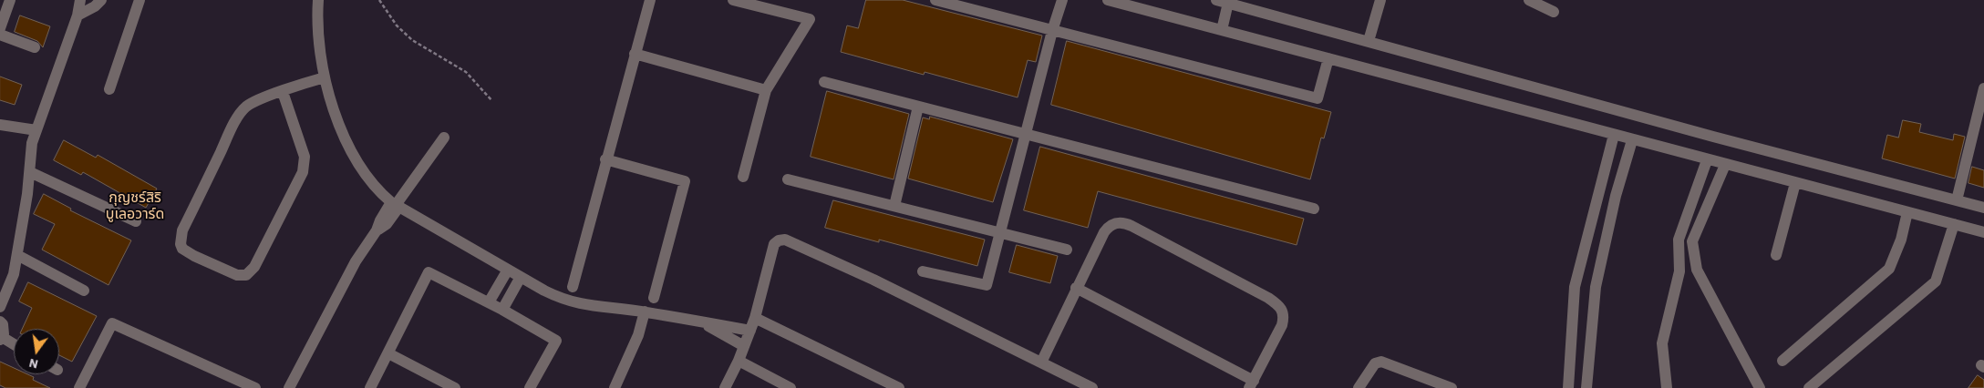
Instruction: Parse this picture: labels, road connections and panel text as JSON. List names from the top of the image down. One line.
{"districts":["กุญชร์สิริ บูเลอวาร์ด"],"north":"bottom"}
